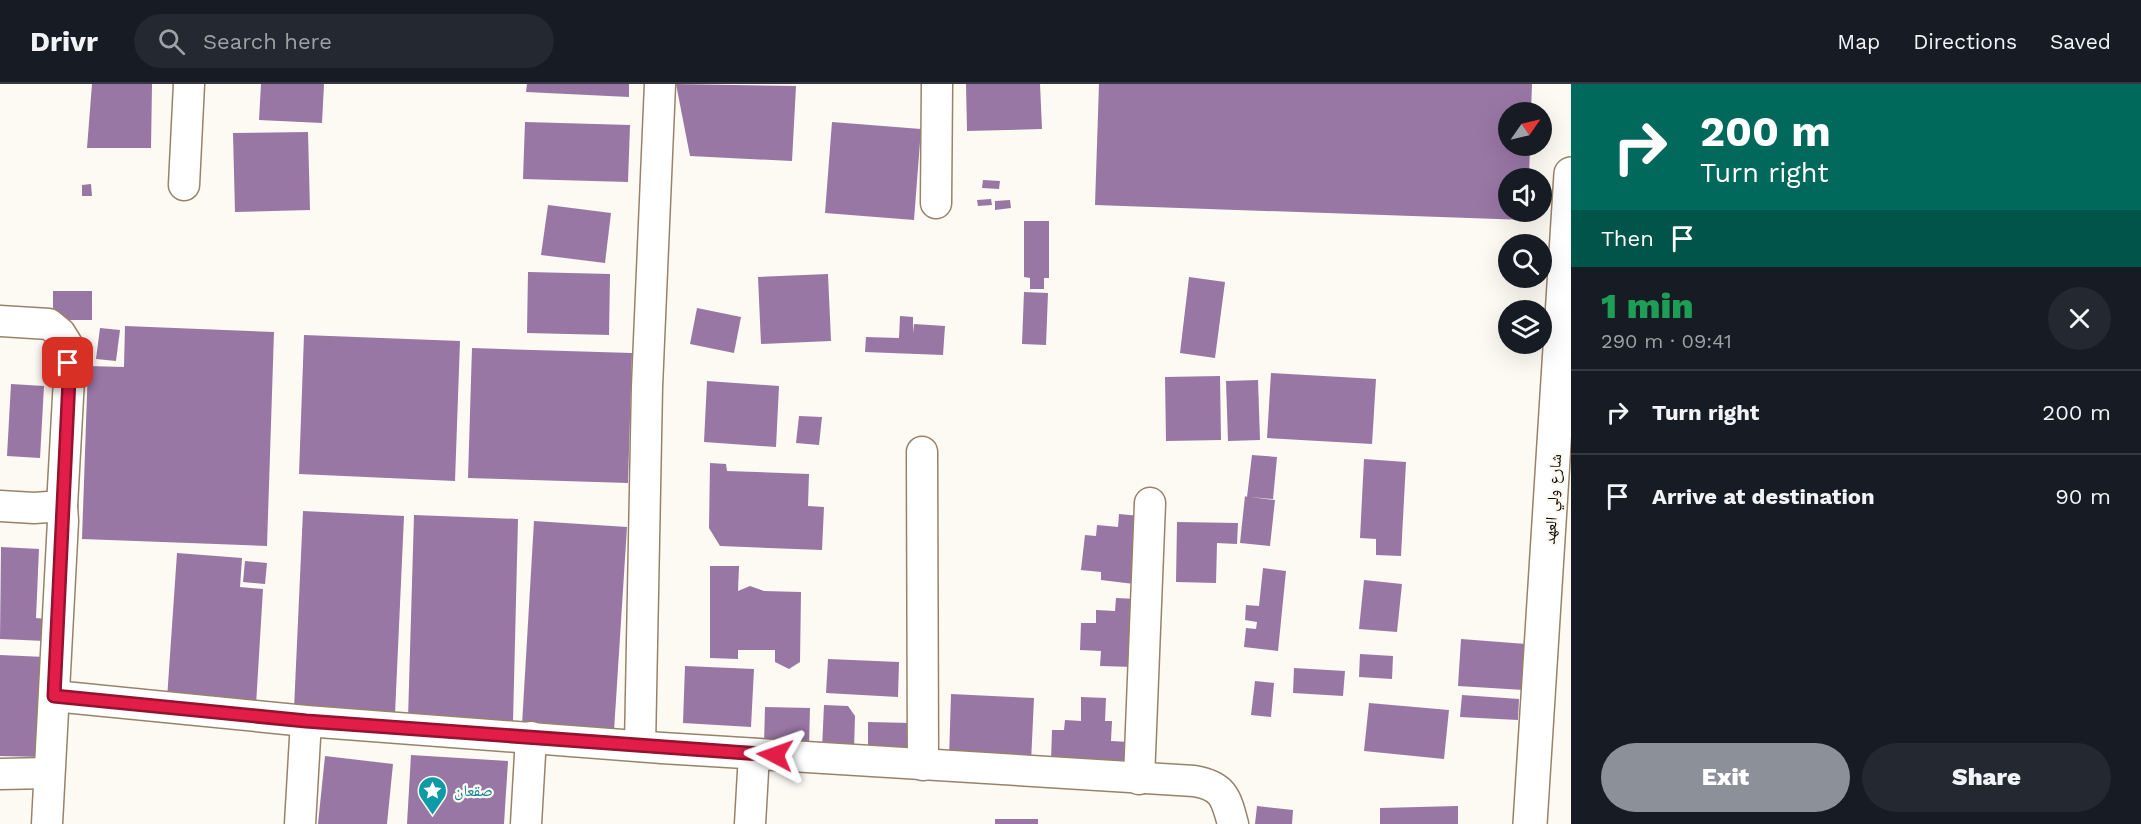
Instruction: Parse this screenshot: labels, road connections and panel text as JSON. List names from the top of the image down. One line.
{"streets":{"main road":["شارع ولي العهد"]},"places":{"place":["صقعان"]},"north":"top right","page":{"header":"Drivr","search":"Search here","nav":["Map","Directions","Saved"],"turn":["200 m","Turn right"],"then":"Then","heading":["1 min","290 m · 09:41"],"list":[{"name":"Turn right","value":"200 m"},{"name":"Arrive at destination","value":"90 m"}],"buttons":["Exit","Share"]}}
